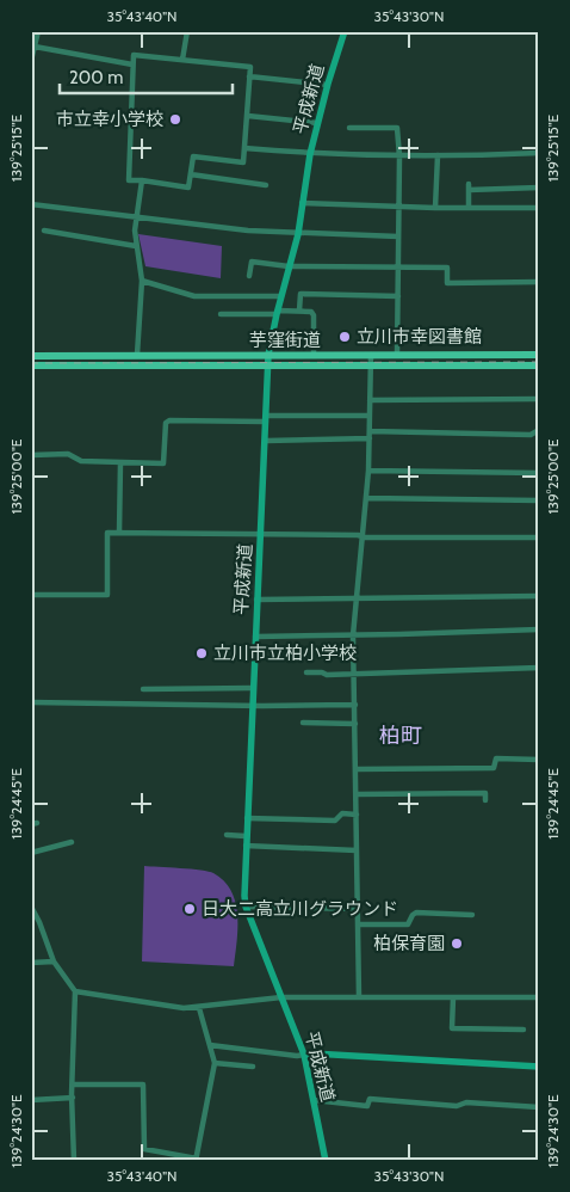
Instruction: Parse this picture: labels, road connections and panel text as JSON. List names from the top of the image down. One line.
{"streets":{"main road":["芋窪街道"],"street":["平成新道"]},"crossings":[["平成新道","芋窪街道"]],"districts":["柏町"],"places":["市立幸小学校","立川市幸図書館","立川市立柏小学校","日大二高立川グラウンド","柏保育園"],"scale_bar":"200 m","coordinates":["35°43'40\"N","35°43'30\"N","139°25'15\"E","139°25'00\"E","139°24'45\"E","139°24'30\"E"]}
